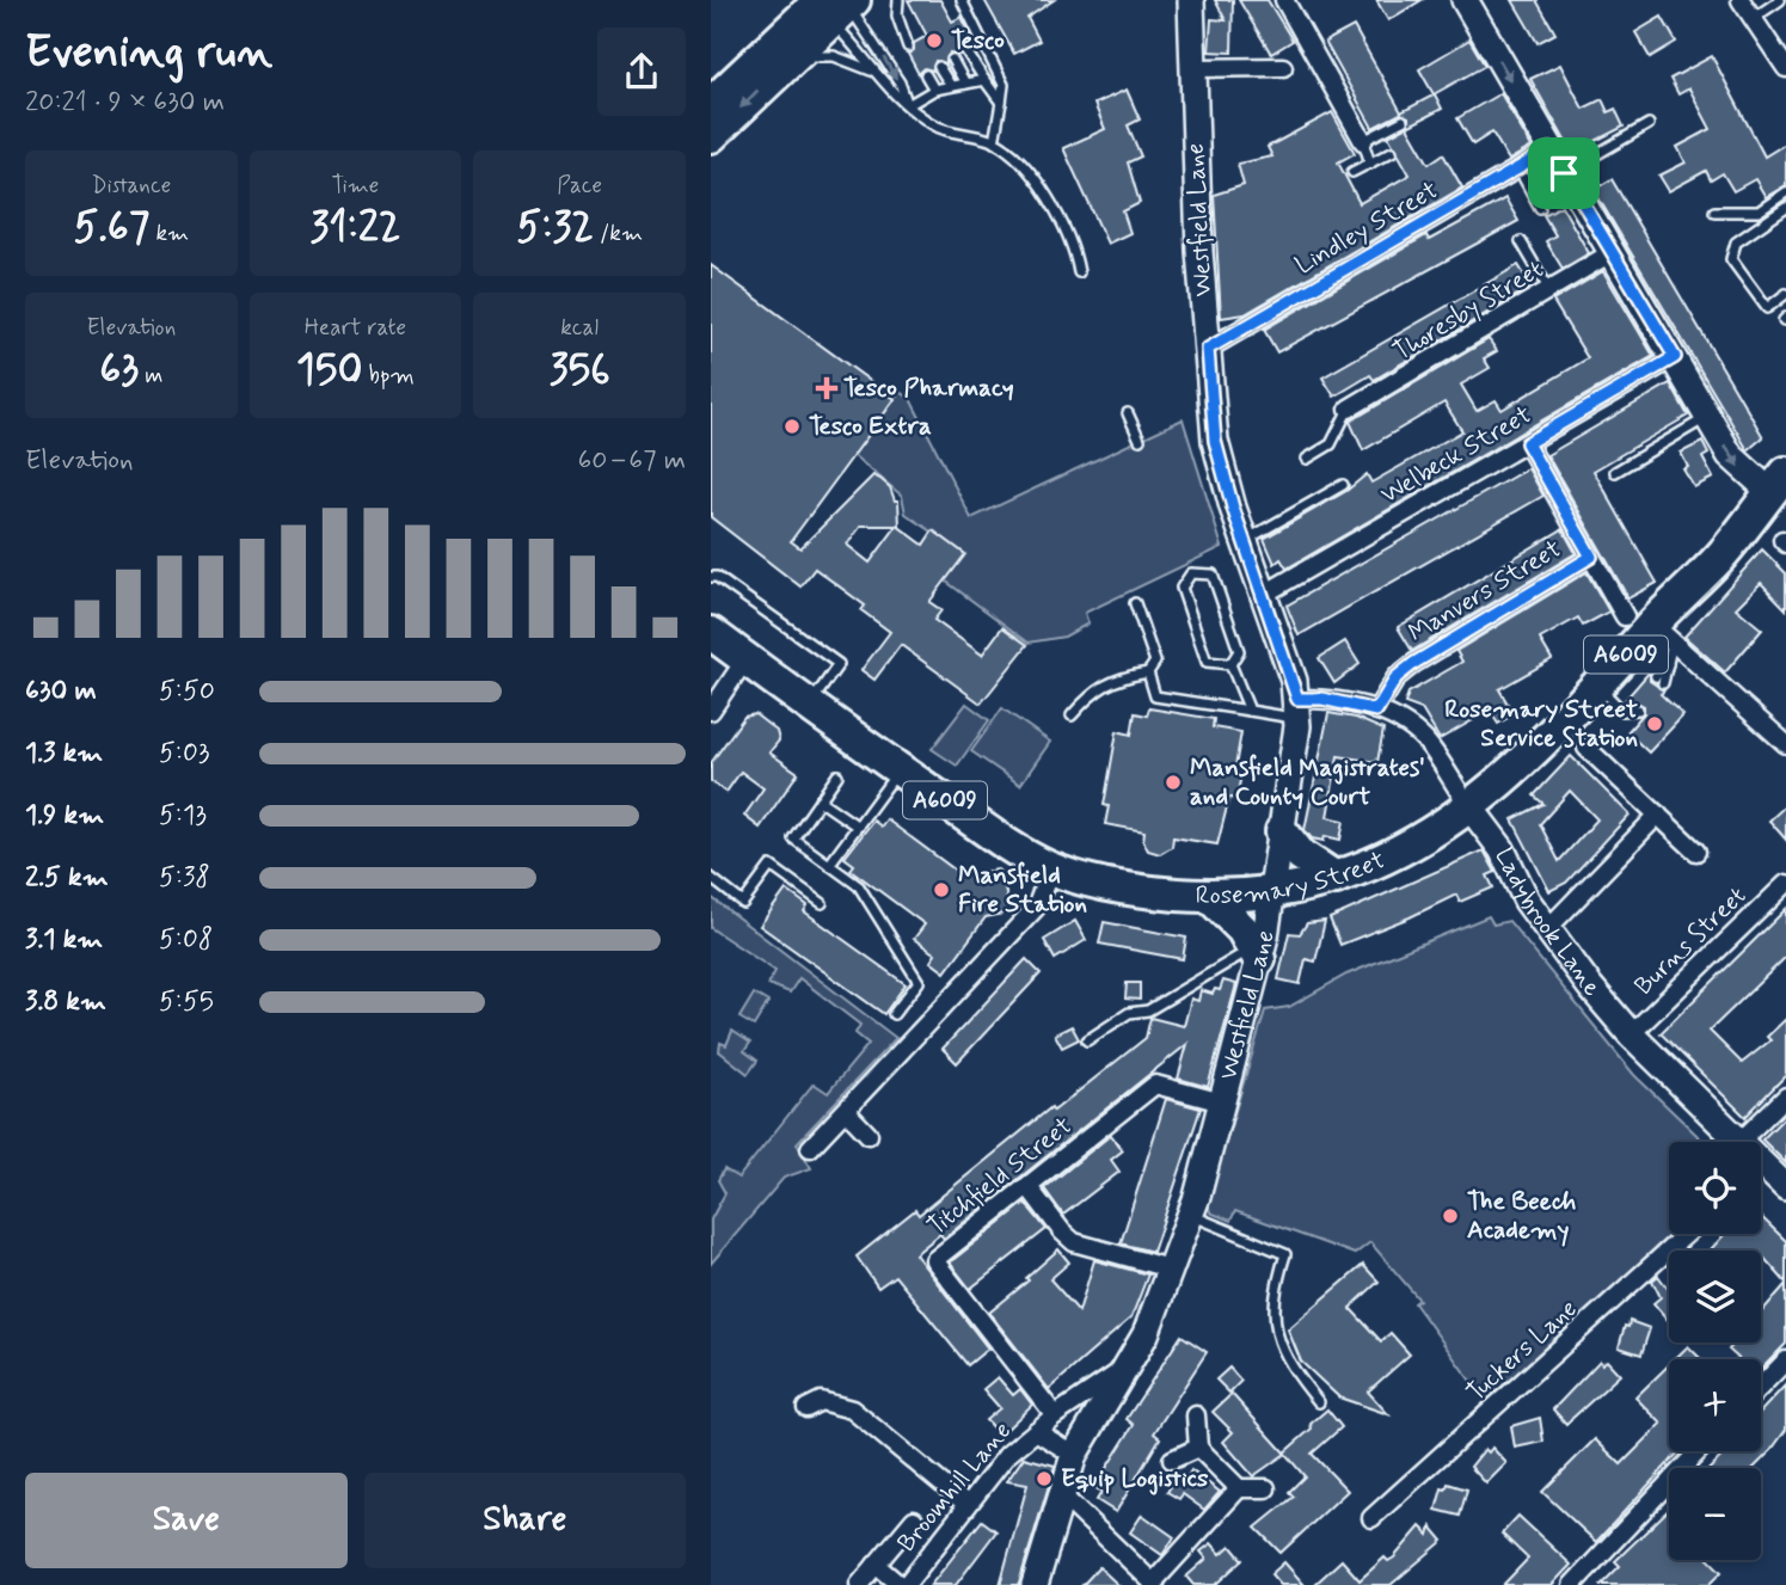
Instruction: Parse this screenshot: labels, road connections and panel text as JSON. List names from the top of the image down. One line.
{"streets":{"highway":["A6009","Rosemary Street"],"street":["Westfield Lane","Lindley Street","Thoresby Street","Welbeck Street","Manvers Street","Ladybrook Lane","Burns Street","Titchfield Street","Tuckers Lane","Broomhill Lane"]},"crossings":[["Westfield Lane","Lindley Street"],["Westfield Lane","Welbeck Street"],["Westfield Lane","Manvers Street"],["Westfield Lane","Rosemary Street"],["Westfield Lane","Ladybrook Lane"],["Westfield Lane","Titchfield Street"],["Westfield Lane","Broomhill Lane"],["Manvers Street","Rosemary Street"],["Manvers Street","Ladybrook Lane"],["Rosemary Street","Ladybrook Lane"],["Ladybrook Lane","Burns Street"],["Titchfield Street","Broomhill Lane"]],"places":{"other":["Tesco","Tesco Extra","Rosemary Street Service Station","Mansfield Magistrates' and County Court","Mansfield Fire Station","The Beech Academy","Equip Logistics"],"health":["Tesco Pharmacy"]},"page":{"heading":["Evening run","20:21 · 9 × 630 m"],"stats":[["Distance","5.67 km"],["Time","31:22"],["Pace","5:32 /km"],["Elevation","63 m"],["Heart rate","150 bpm"],["kcal","356"]],"chart":["Elevation","60–67 m"],"list":[{"name":"630 m","note":"5:50"},{"name":"1.3 km","note":"5:03"},{"name":"1.9 km","note":"5:13"},{"name":"2.5 km","note":"5:38"},{"name":"3.1 km","note":"5:08"},{"name":"3.8 km","note":"5:55"}],"map_buttons":["+","−"],"buttons":["Save","Share"]}}
